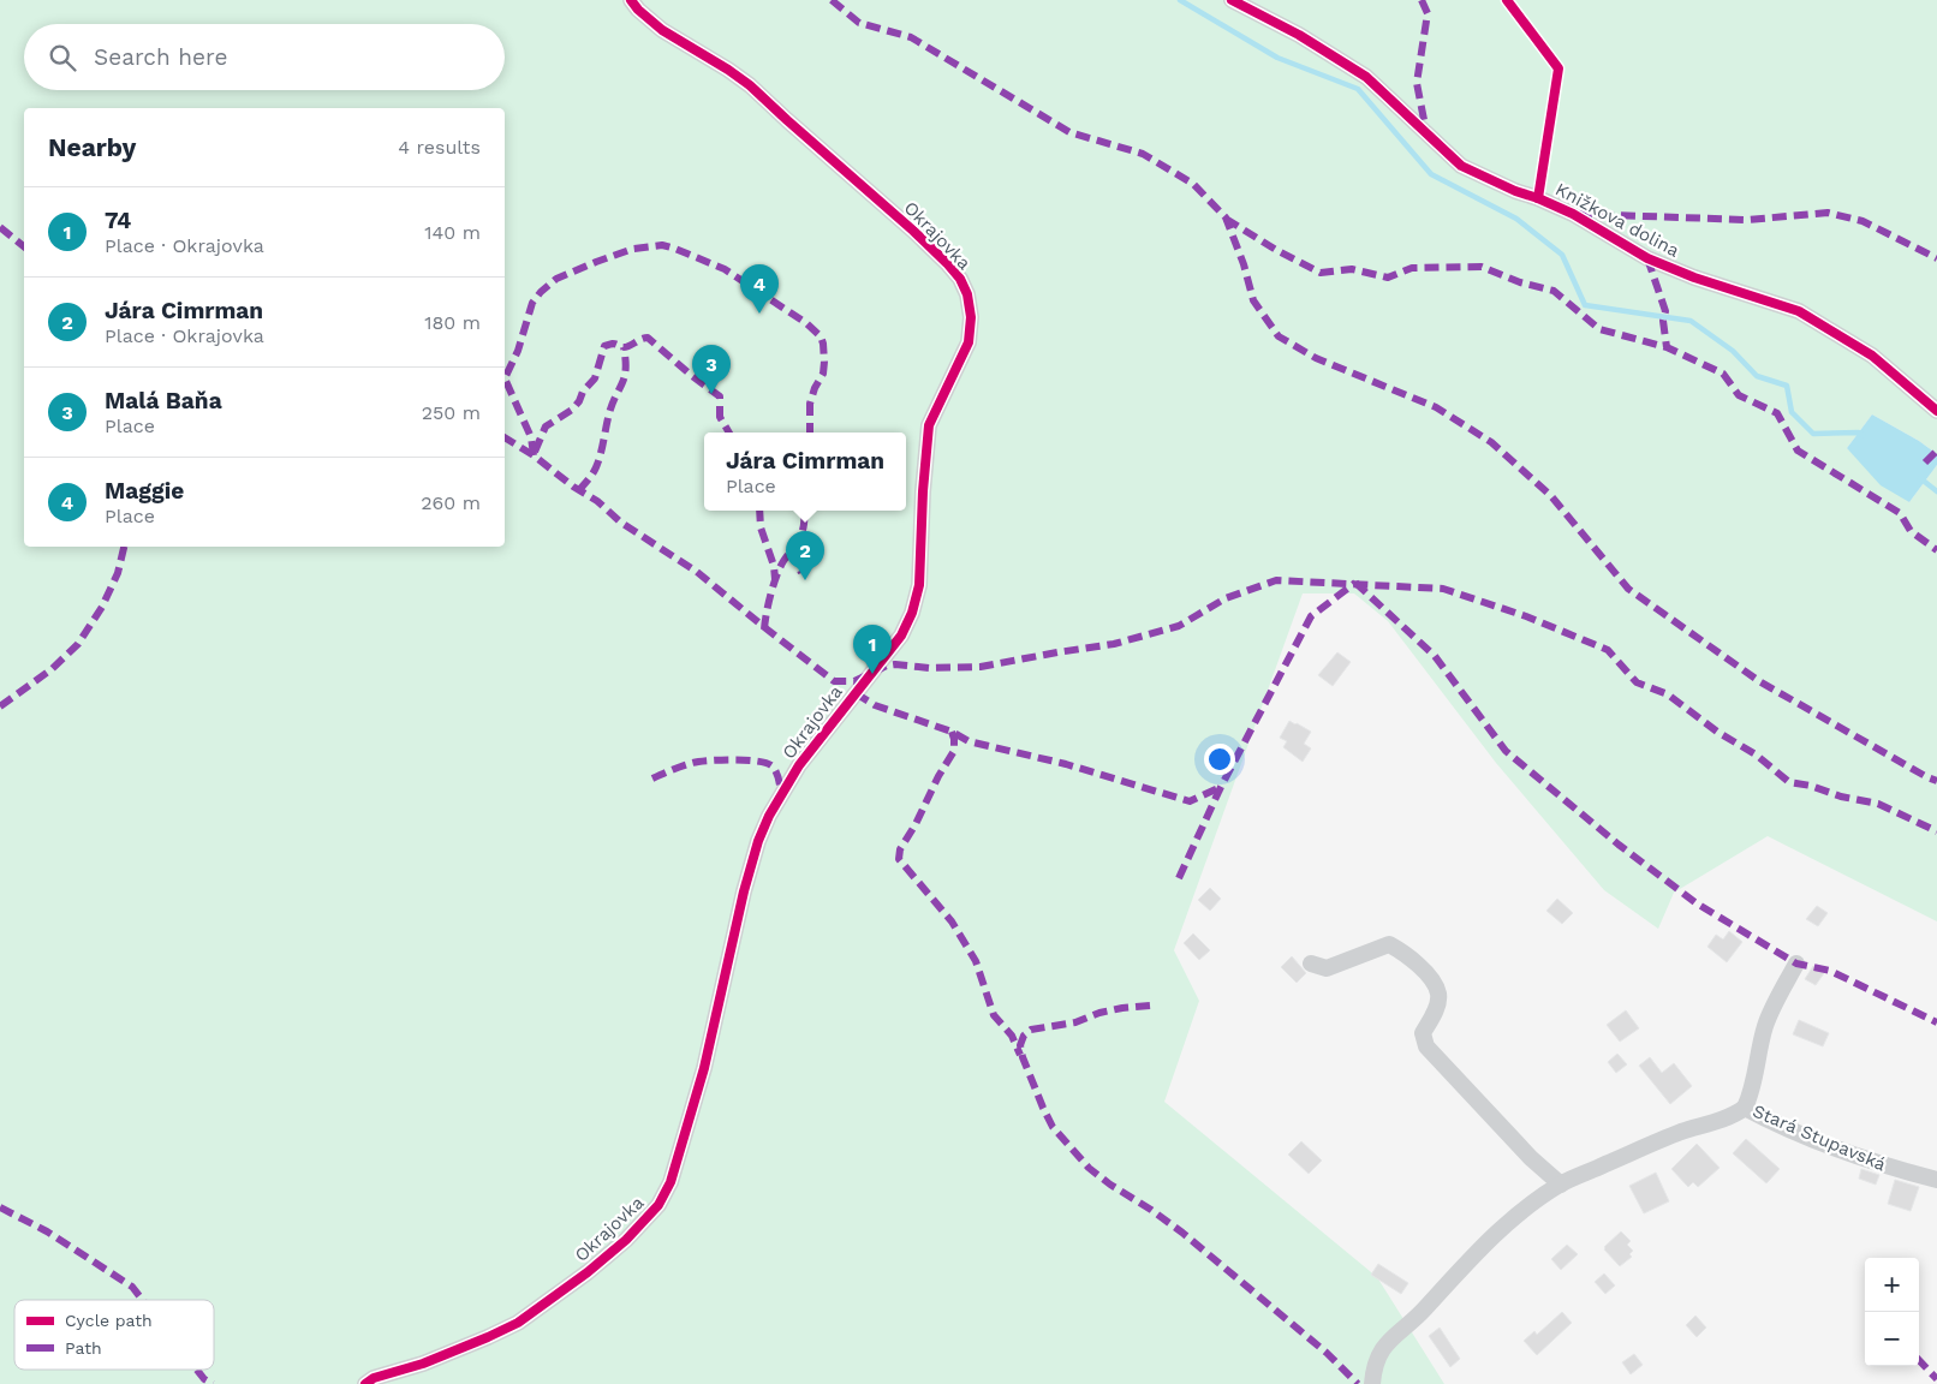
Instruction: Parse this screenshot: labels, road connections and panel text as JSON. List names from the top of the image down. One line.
{"streets":{"street":["Knižkova dolina","Okrajovka","Stará Stupavská"]},"legend":["Cycle path","Path"],"page":{"search":"Search here","heading":["Nearby","4 results"],"list":[{"mark":"1","name":"74","note":"Place · Okrajovka","value":"140 m"},{"mark":"2","name":"Jára Cimrman","note":"Place · Okrajovka","value":"180 m"},{"mark":"3","name":"Malá Baňa","note":"Place","value":"250 m"},{"mark":"4","name":"Maggie","note":"Place","value":"260 m"}],"pins":["4","3","2","1"],"popup":["Jára Cimrman","Place"],"map_buttons":["+","−"]}}
